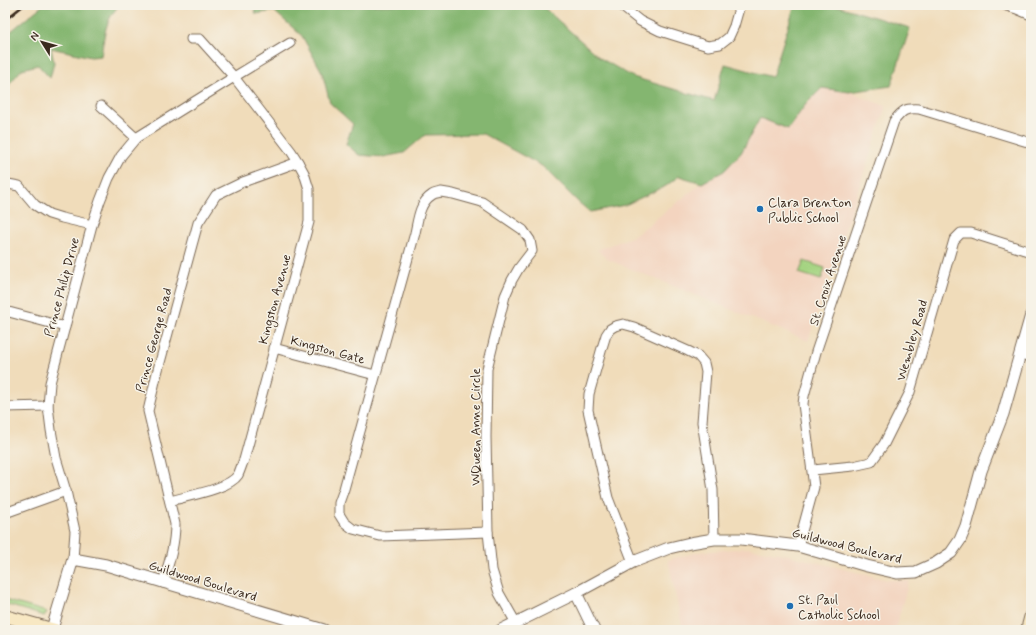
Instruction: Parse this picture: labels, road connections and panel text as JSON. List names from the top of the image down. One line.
{"streets":{"street":["St. Croix Avenue","Prince Philip Drive","Kingston Avenue","Prince George Road","Wembley Road","Kingston Gate","WQueen Anne Circle","Guildwood Boulevard"]},"crossings":[["St. Croix Avenue","Wembley Road"],["St. Croix Avenue","Guildwood Boulevard"],["Prince Philip Drive","Kingston Avenue"],["Prince Philip Drive","Guildwood Boulevard"],["Kingston Avenue","Prince George Road"],["Kingston Avenue","Kingston Gate"],["Prince George Road","Guildwood Boulevard"],["Kingston Gate","WQueen Anne Circle"]],"places":["Clara Brenton Public School","St. Paul Catholic School"],"north":"top left"}
